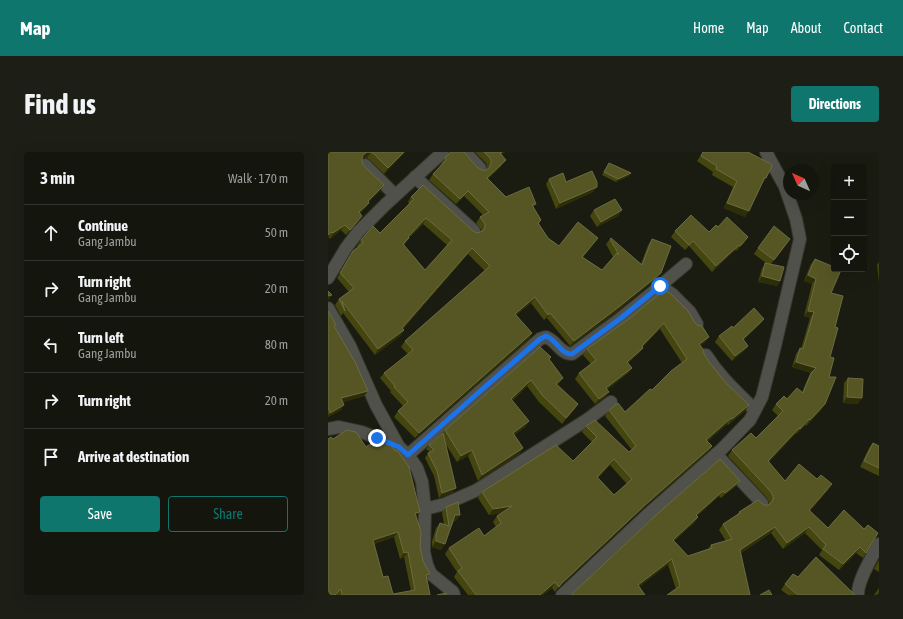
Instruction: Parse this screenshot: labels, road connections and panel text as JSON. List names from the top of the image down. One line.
{"north":"top left","page":{"header":"Map","nav":["Home","Map","About","Contact"],"buttons":["Directions",["Save","Share"]],"title":"Find us","heading":["3 min","Walk · 170 m"],"map_buttons":["+","−"],"list":[["Continue","Gang Jambu","50 m"],["Turn right","Gang Jambu","20 m"],["Turn left","Gang Jambu","80 m"],["Turn right","20 m"],"Arrive at destination"]}}
